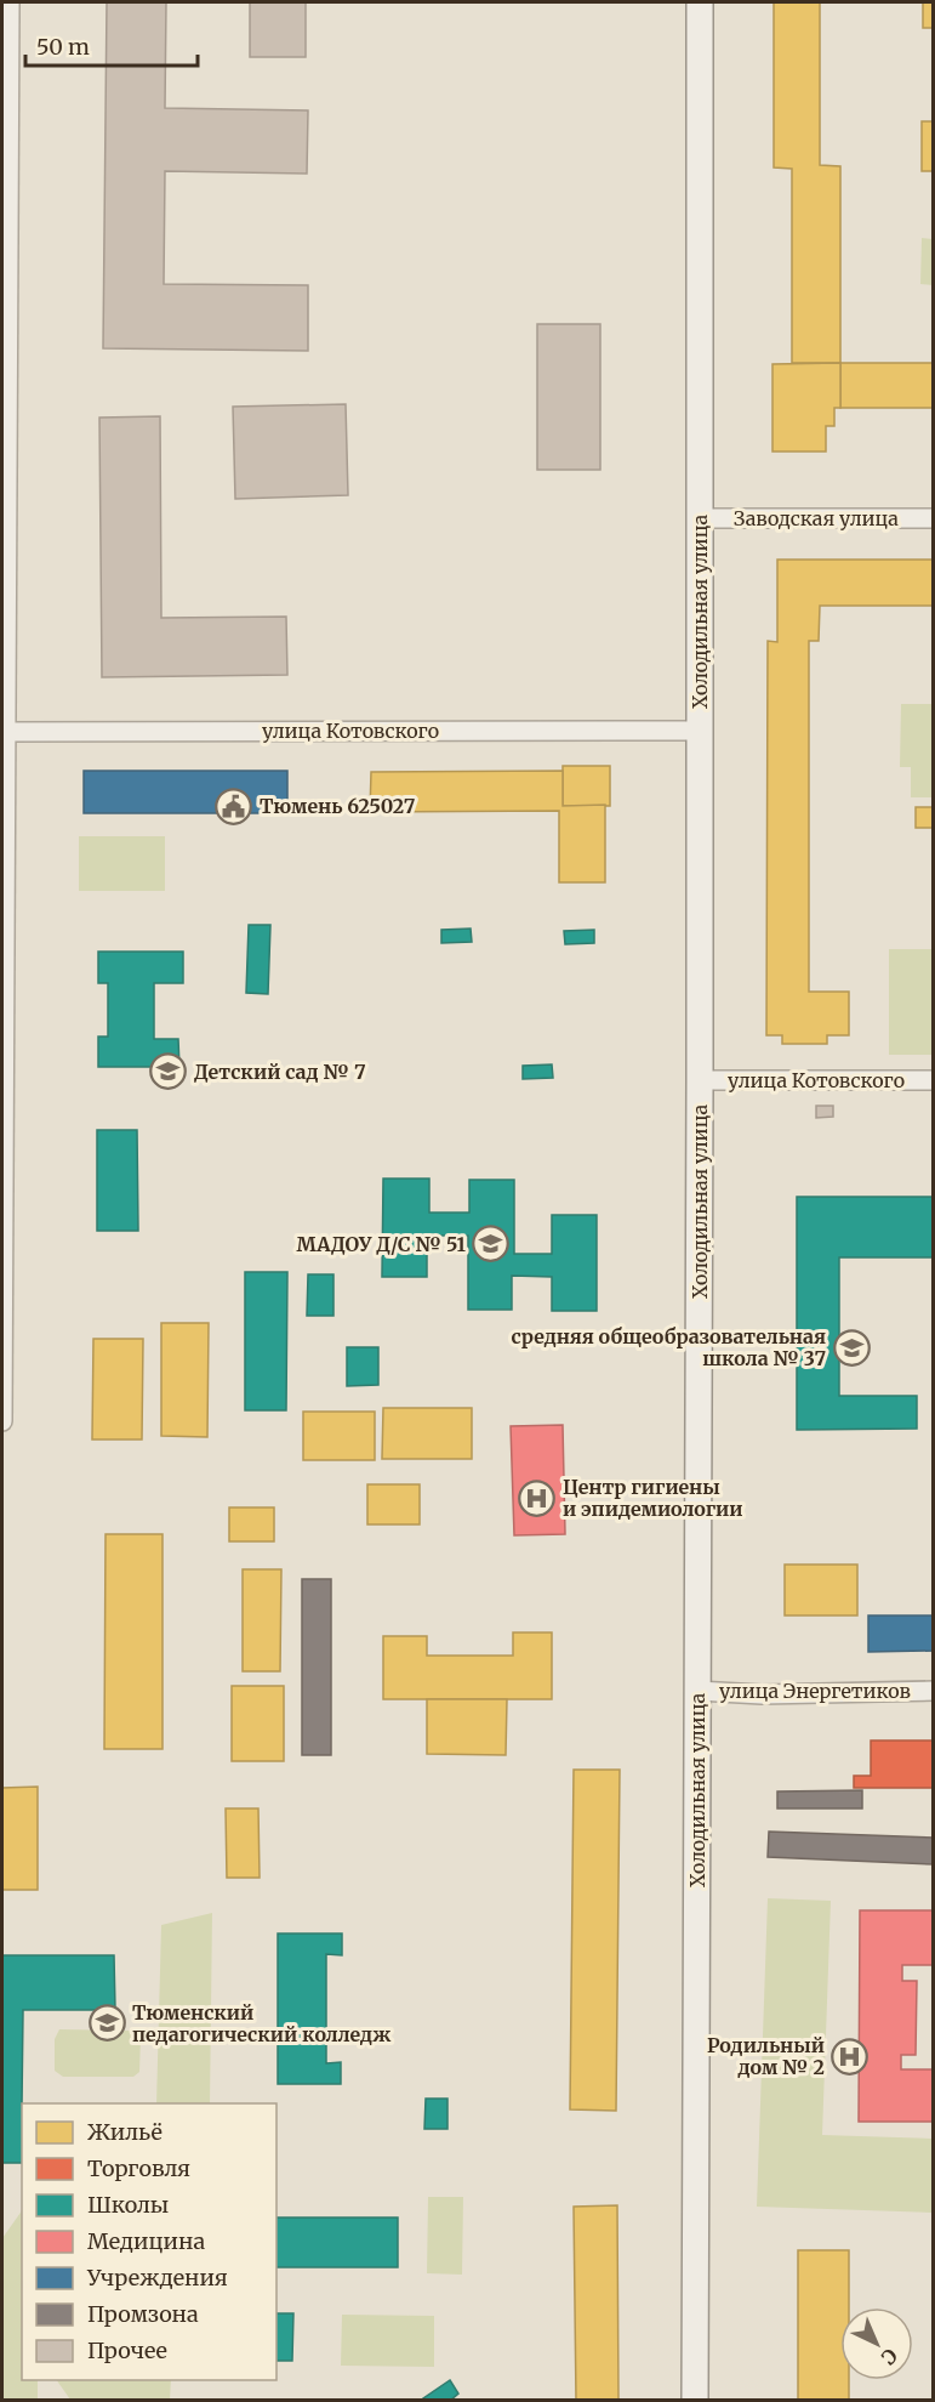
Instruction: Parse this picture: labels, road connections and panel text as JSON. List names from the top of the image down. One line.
{"streets":{"street":["Заводская улица","Холодильная улица","улица Котовского","улица Энергетиков"]},"crossings":[["Заводская улица","Холодильная улица"],["Холодильная улица","улица Котовского"],["Холодильная улица","улица Энергетиков"]],"places":{"public building":["Тюмень 625027"],"school or university":["Детский сад № 7","МАДОУ Д/С № 51","средняя общеобразовательная школа № 37","Тюменский педагогический колледж"],"hospital":["Центр гигиены и эпидемиологии","Родильный дом № 2"]},"legend":["Жильё","Торговля","Школы","Медицина","Учреждения","Промзона","Прочее"],"scale_bar":"50 m","north":"bottom right"}
